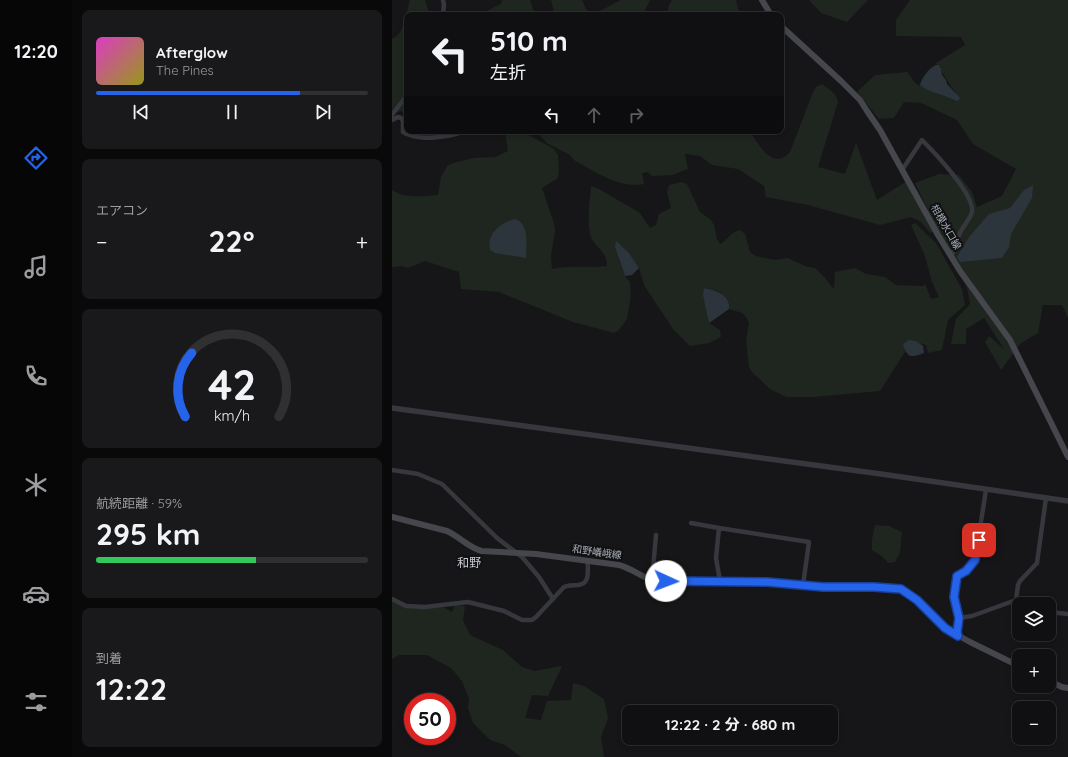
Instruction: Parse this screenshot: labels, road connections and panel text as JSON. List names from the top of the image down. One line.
{"streets":{"main road":["相模水口線","和野嶬峨線"]},"districts":["和野"],"page":{"tabs":"12:20","turn":["510 m","左折"],"song":["Afterglow","The Pines"],"tile":["エアコン",["航続距離 · 59%","295 km"],["到着","12:22"]],"heat":["−","22°","+"],"map_buttons":["+","−"],"limit":"50","trip":"12:22 · 2 分 · 680 m","gauge":["42","km/h"]}}
